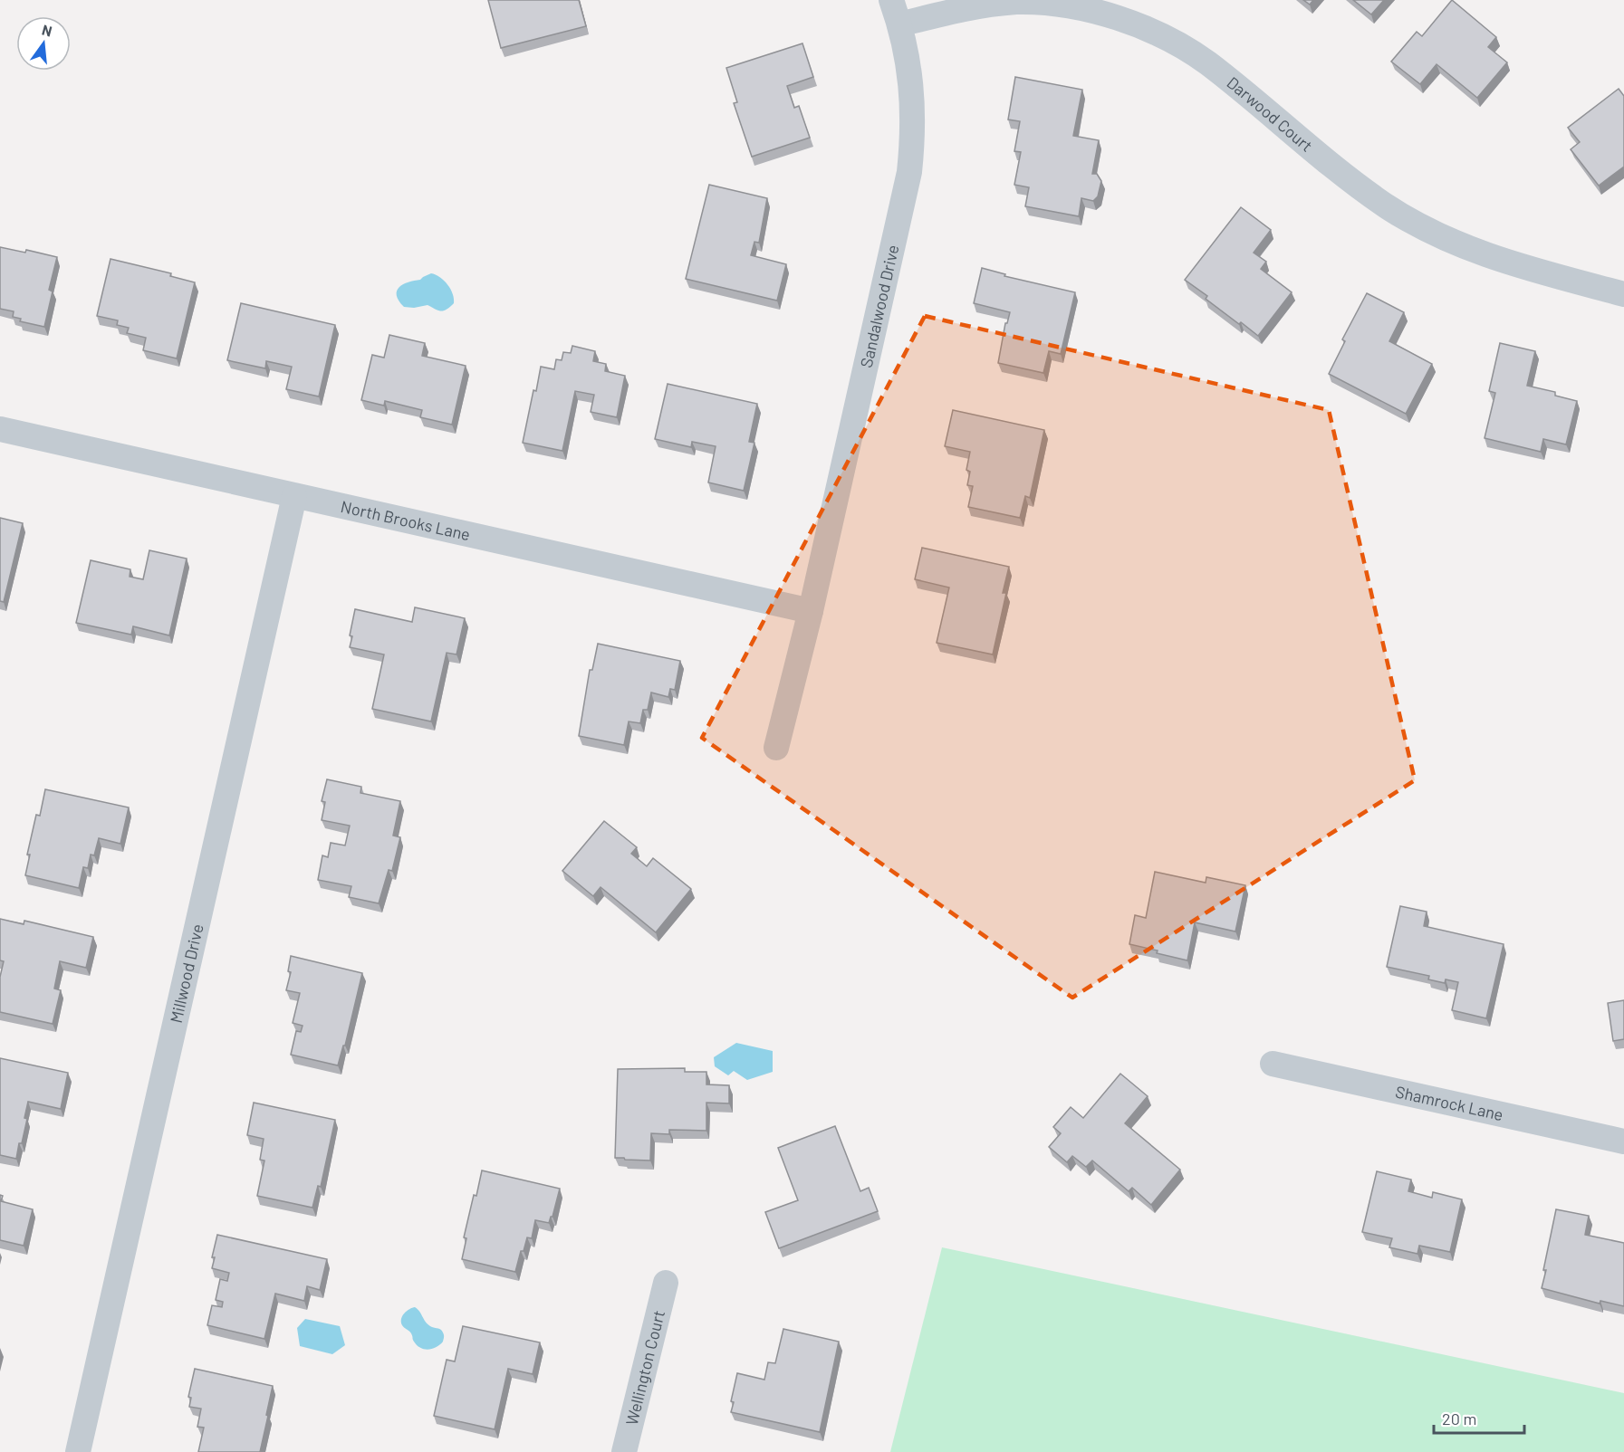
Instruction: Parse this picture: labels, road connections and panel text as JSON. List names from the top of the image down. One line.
{"streets":{"street":["Darwood Court","Sandalwood Drive","North Brooks Lane","Millwood Drive","Shamrock Lane","Wellington Court"]},"crossings":[["Darwood Court","Sandalwood Drive"],["Sandalwood Drive","North Brooks Lane"],["North Brooks Lane","Millwood Drive"]],"scale_bar":"20 m","north":"top"}
